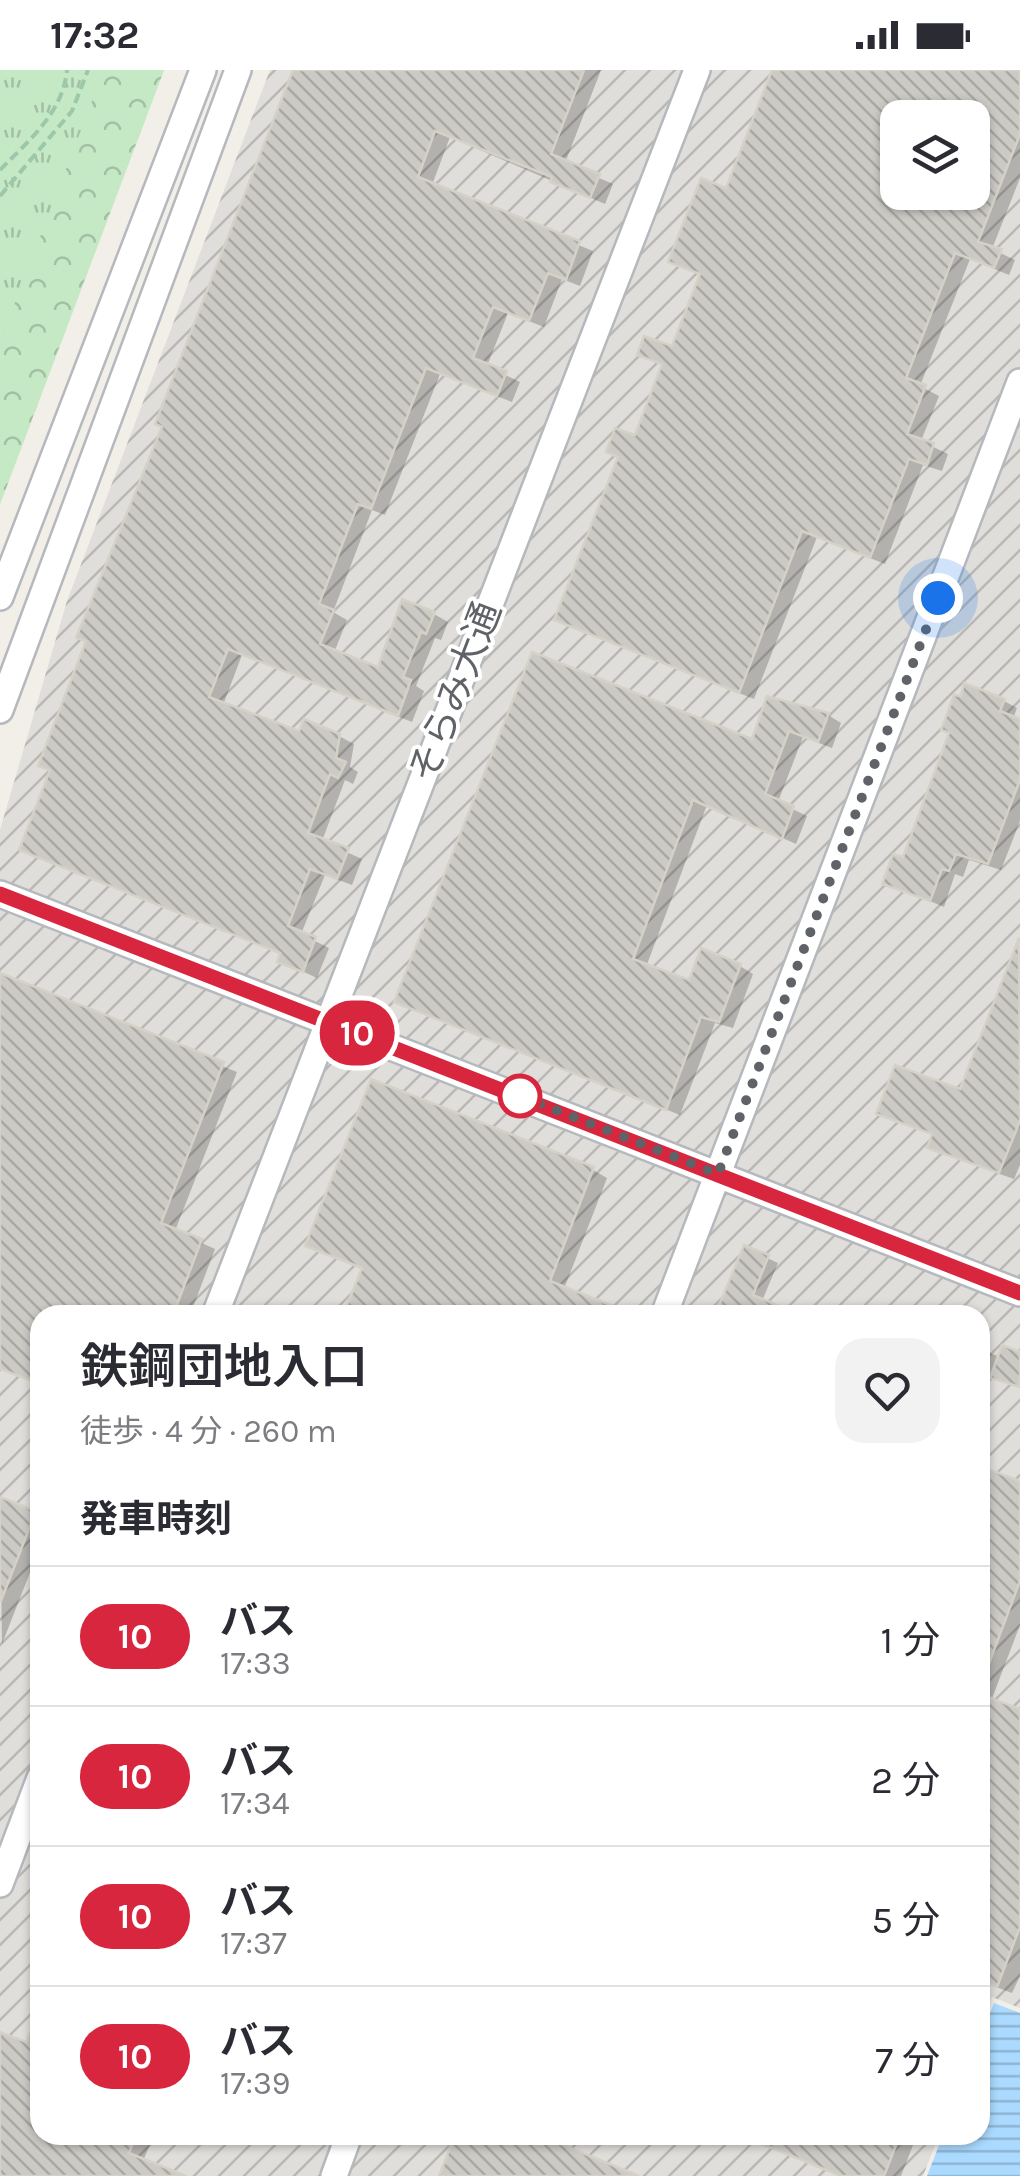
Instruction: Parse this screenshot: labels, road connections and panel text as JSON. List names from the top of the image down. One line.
{"streets":{"street":["そらみ大通"]},"lines":["bus line 10"],"page":{"status":"17:32","on_map":"10","heading":[["鉄鋼団地入口","徒歩 · 4 分 · 260 m"],"発車時刻"],"list":[{"mark":"10","name":"バス","note":"17:33","value":"1 分"},{"mark":"10","name":"バス","note":"17:34","value":"2 分"},{"mark":"10","name":"バス","note":"17:37","value":"5 分"},{"mark":"10","name":"バス","note":"17:39","value":"7 分"}]}}
